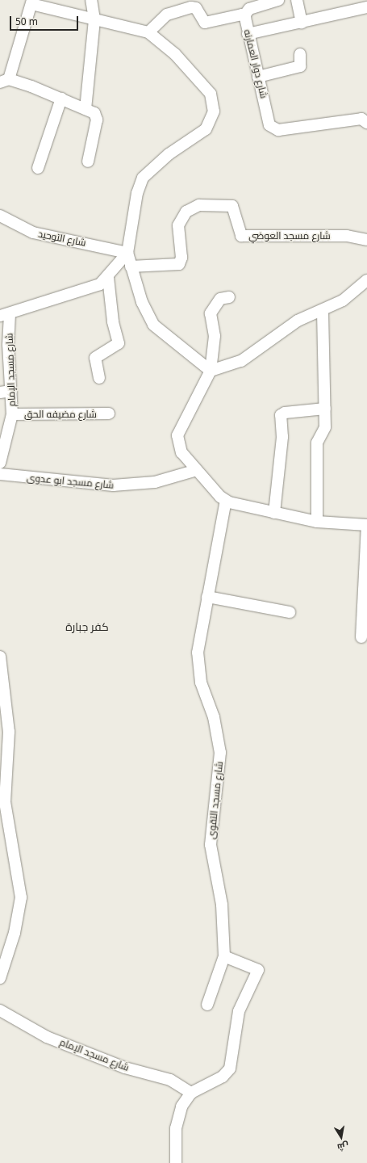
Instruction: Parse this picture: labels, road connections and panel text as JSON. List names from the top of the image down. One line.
{"streets":{"street":["شارع دوار العمارنه","شارع مسجد العوضي","شارع التوحيد","شارع مسجد الإمام","شارع مضيفه الحق","شارع مسجد ابو عدوى","شارع مسجد التقوى"]},"crossings":[["شارع مسجد الإمام","شارع مضيفه الحق"]],"districts":["كفر جبارة"],"scale_bar":"50 m","north":"bottom"}
